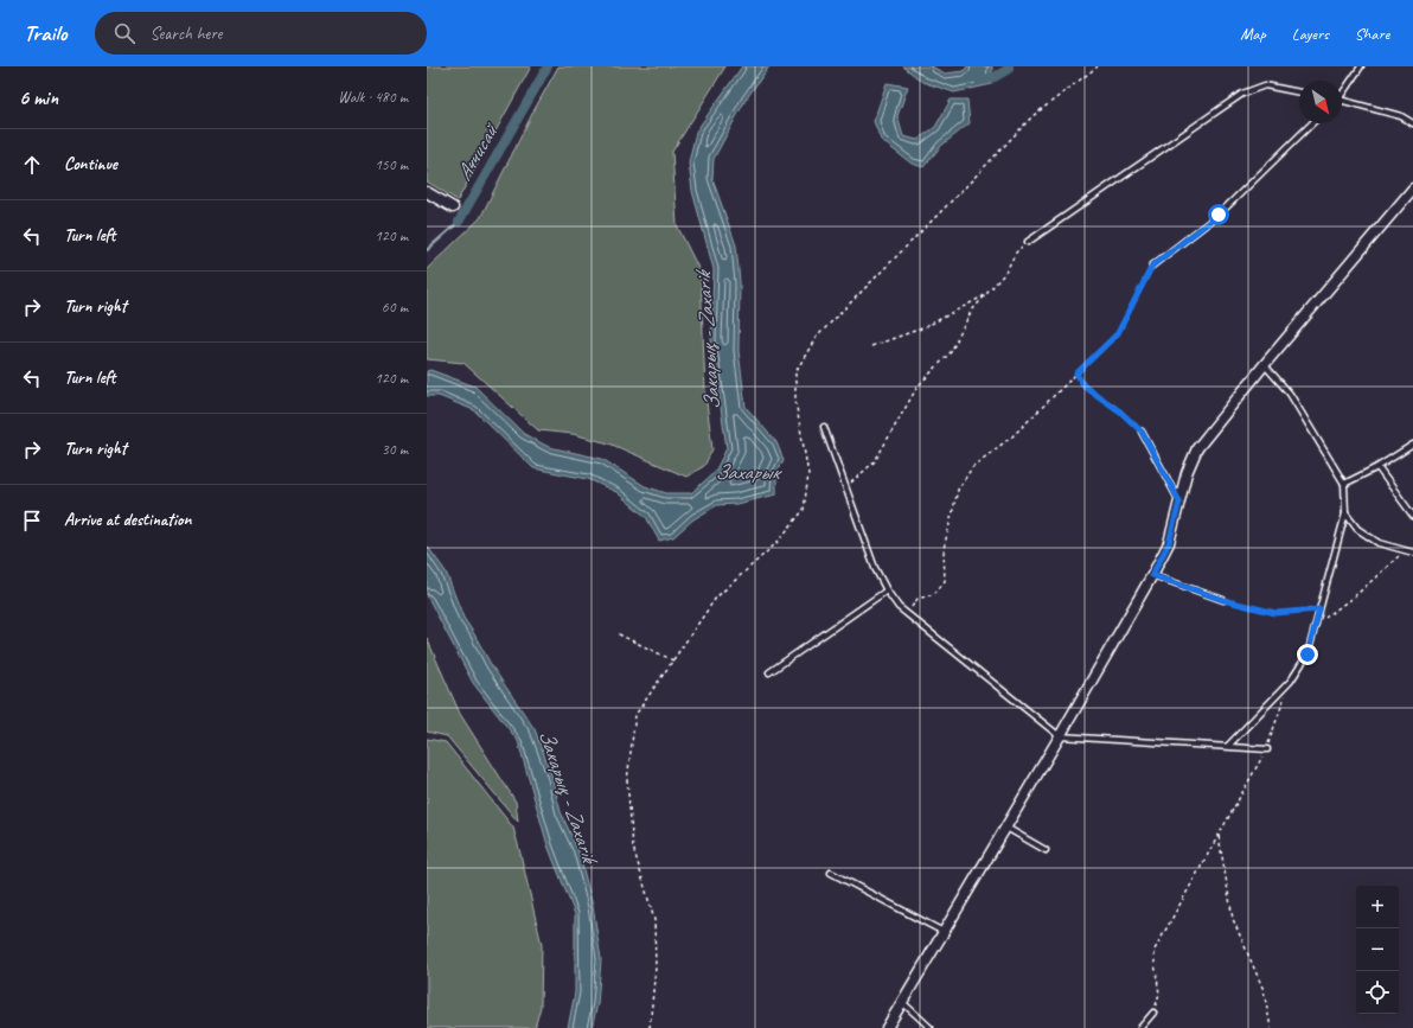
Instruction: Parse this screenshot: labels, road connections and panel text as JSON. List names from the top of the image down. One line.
{"water":["Аччисай","Закарық - Zaxarik","Захарык"],"north":"bottom right","page":{"header":"Trailo","search":"Search here","nav":["Map","Layers","Share"],"heading":["6 min","Walk · 480 m"],"list":[["Continue","150 m"],["Turn left","120 m"],["Turn right","60 m"],["Turn left","120 m"],["Turn right","30 m"],"Arrive at destination"],"map_buttons":["+","−"]}}
